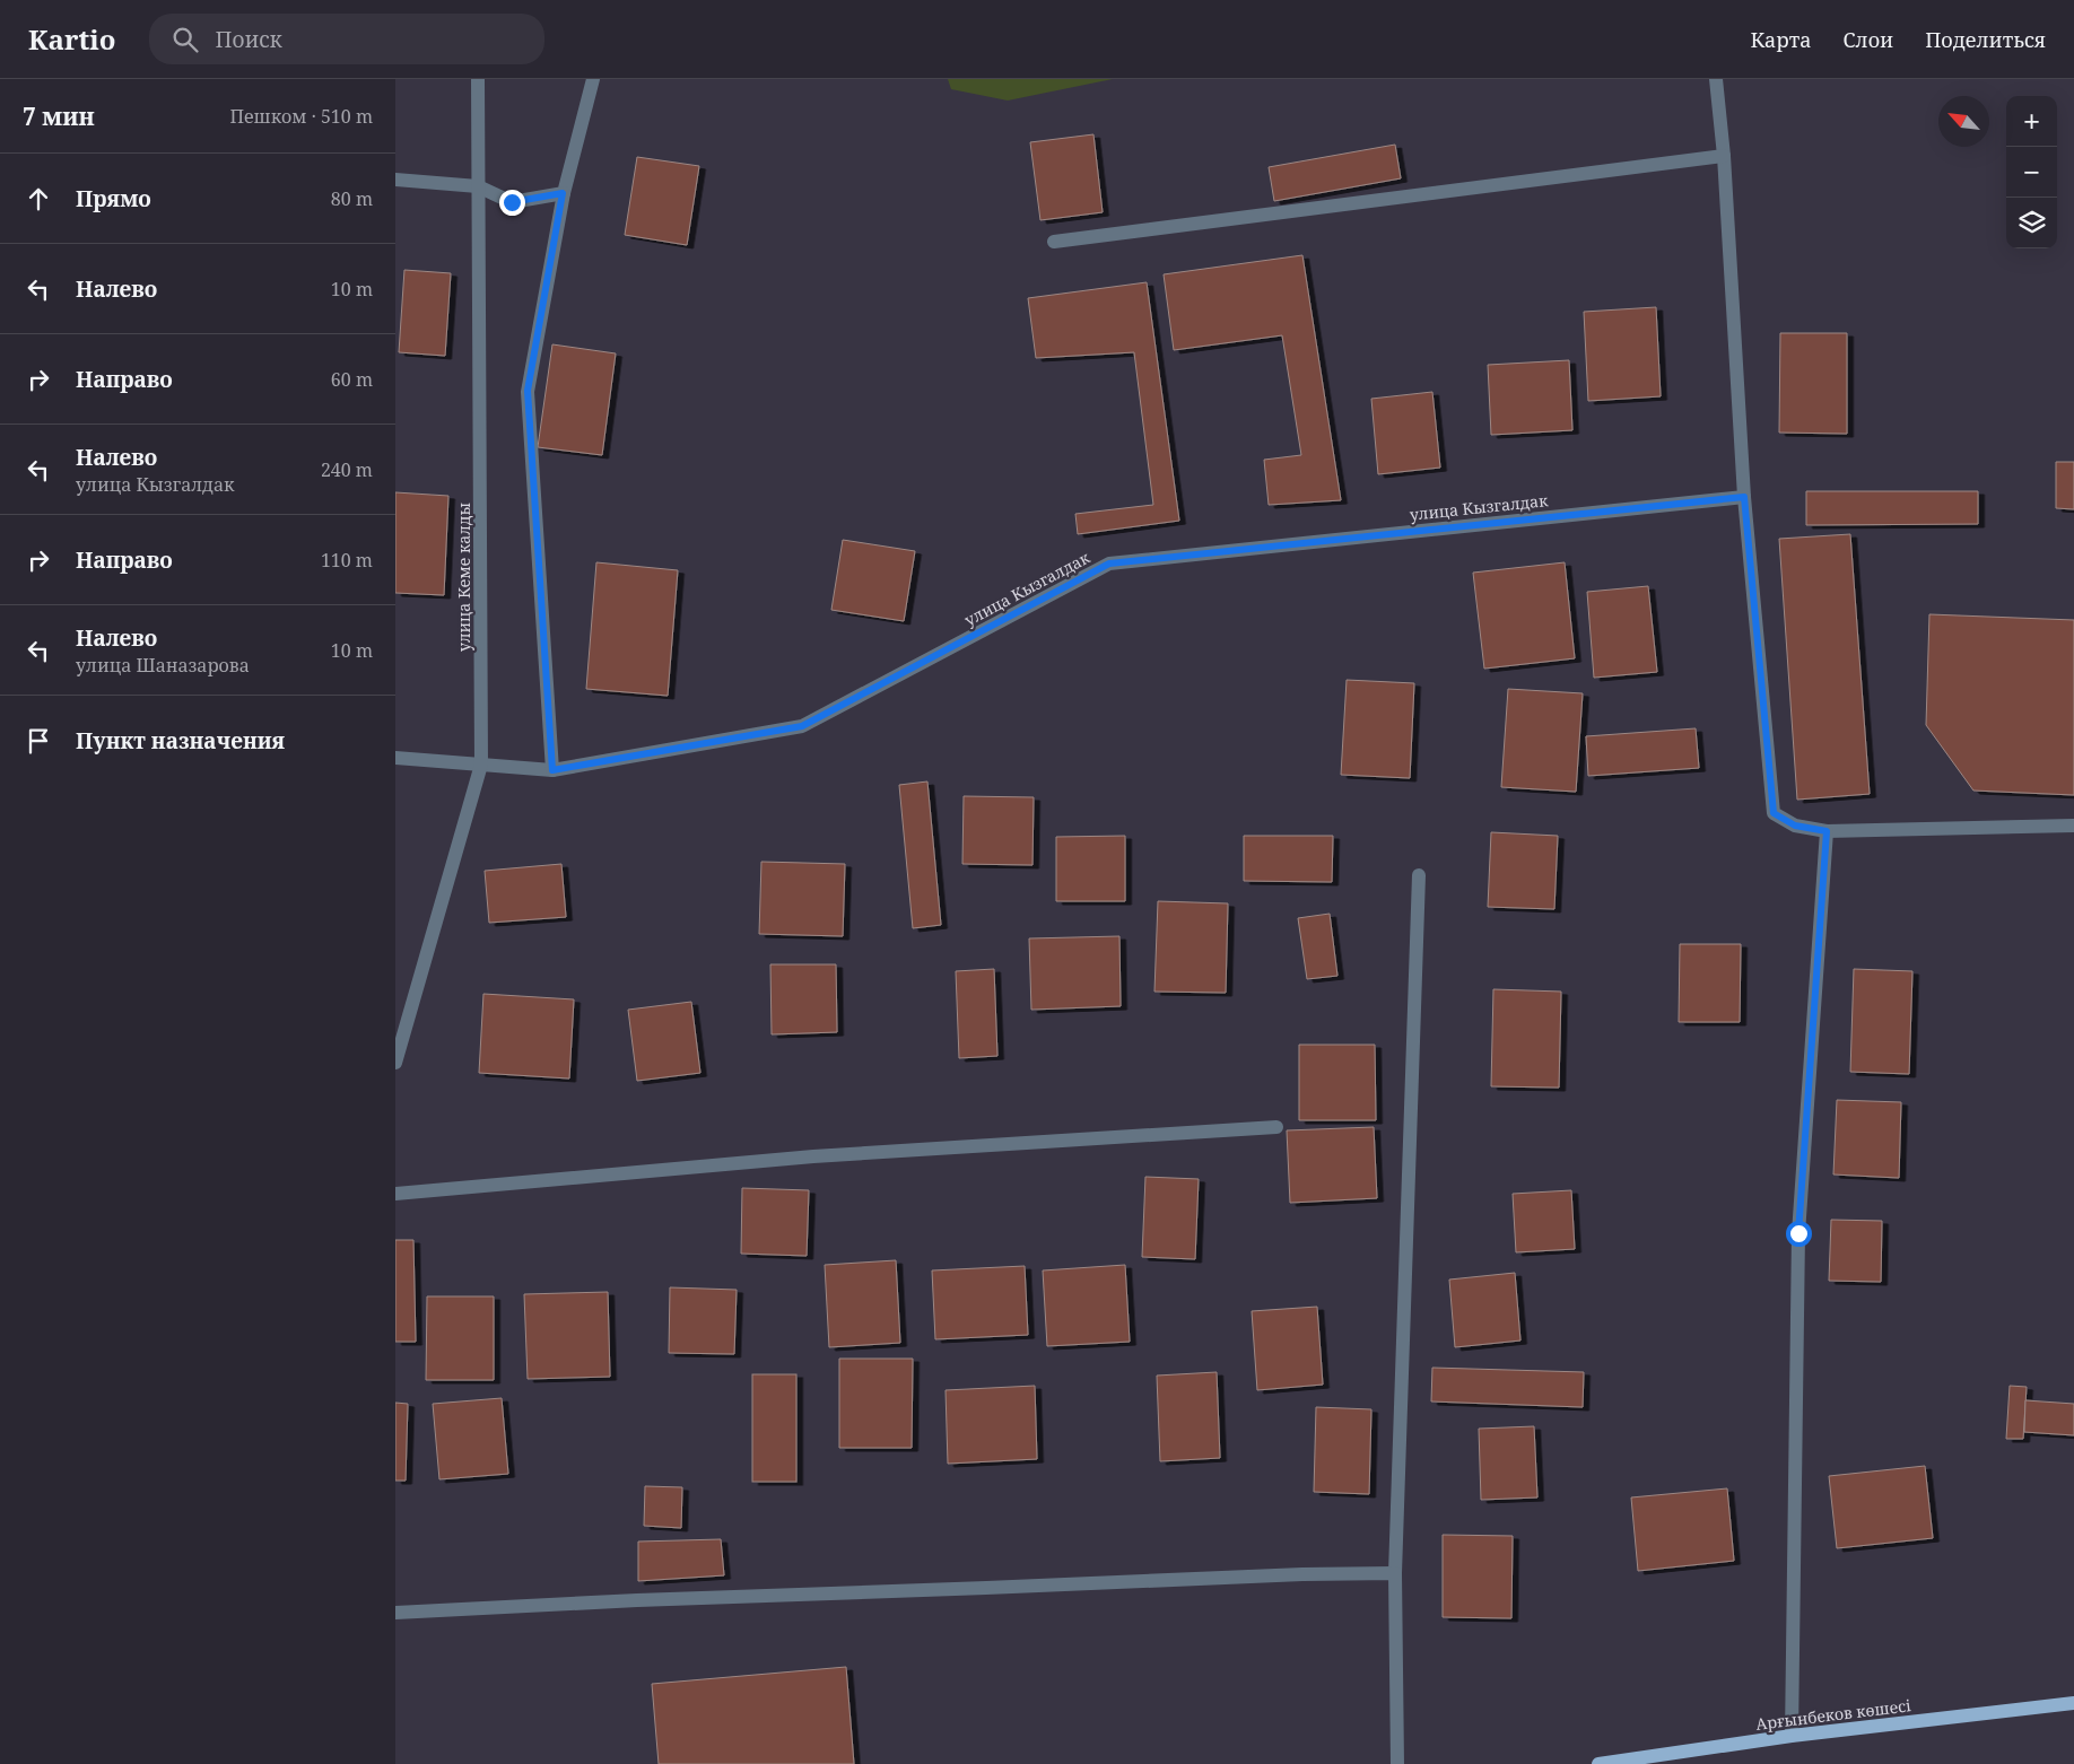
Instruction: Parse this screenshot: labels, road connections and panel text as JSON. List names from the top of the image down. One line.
{"streets":{"main road":["Арғынбеков көшесі"],"street":["улица Кызгалдак","улица Кеме калды"]},"crossings":[["улица Кызгалдак","улица Кеме калды"]],"north":"top left","page":{"header":"Kartio","search":"Поиск","nav":["Карта","Слои","Поделиться"],"heading":["7 мин","Пешком · 510 m"],"map_buttons":["+","−"],"list":[["Прямо","80 m"],["Налево","10 m"],["Направо","60 m"],["Налево","улица Кызгалдак","240 m"],["Направо","110 m"],["Налево","улица Шаназарова","10 m"],"Пункт назначения"]}}
